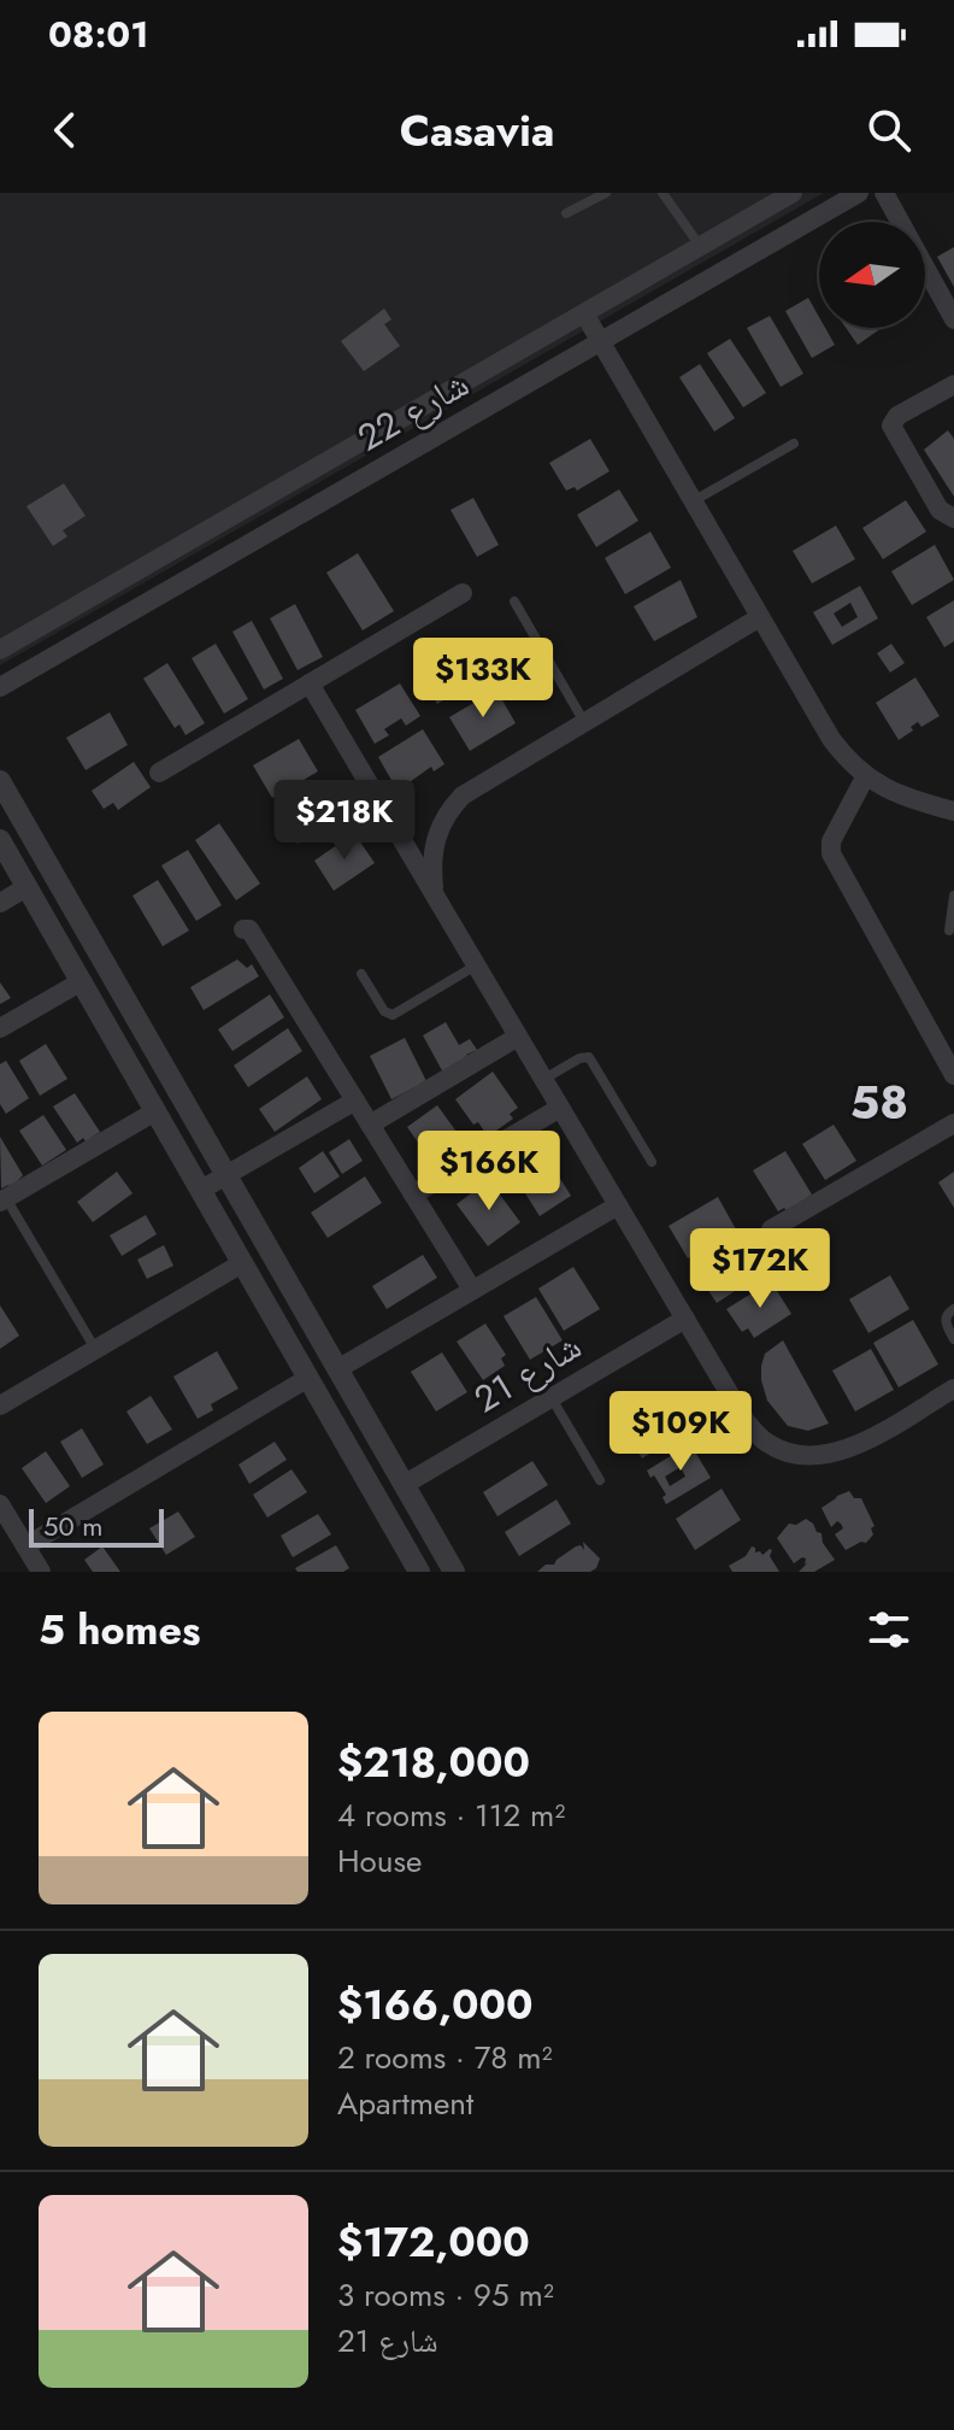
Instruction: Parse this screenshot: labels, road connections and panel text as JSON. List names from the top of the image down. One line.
{"streets":{"street":["شارع 22","شارع 21"]},"districts":["58"],"scale_bar":"50 m","north":"left","page":{"status":"08:01","header":"Casavia","price":["$133K","$218K","$166K","$172K","$109K"],"scale":"50 m","heading":"5 homes","list":[{"name":"$218,000","note":"4 rooms · 112 m² · House"},{"name":"$166,000","note":"2 rooms · 78 m² · Apartment"},{"name":"$172,000","note":"3 rooms · 95 m² · شارع 21"}]}}
